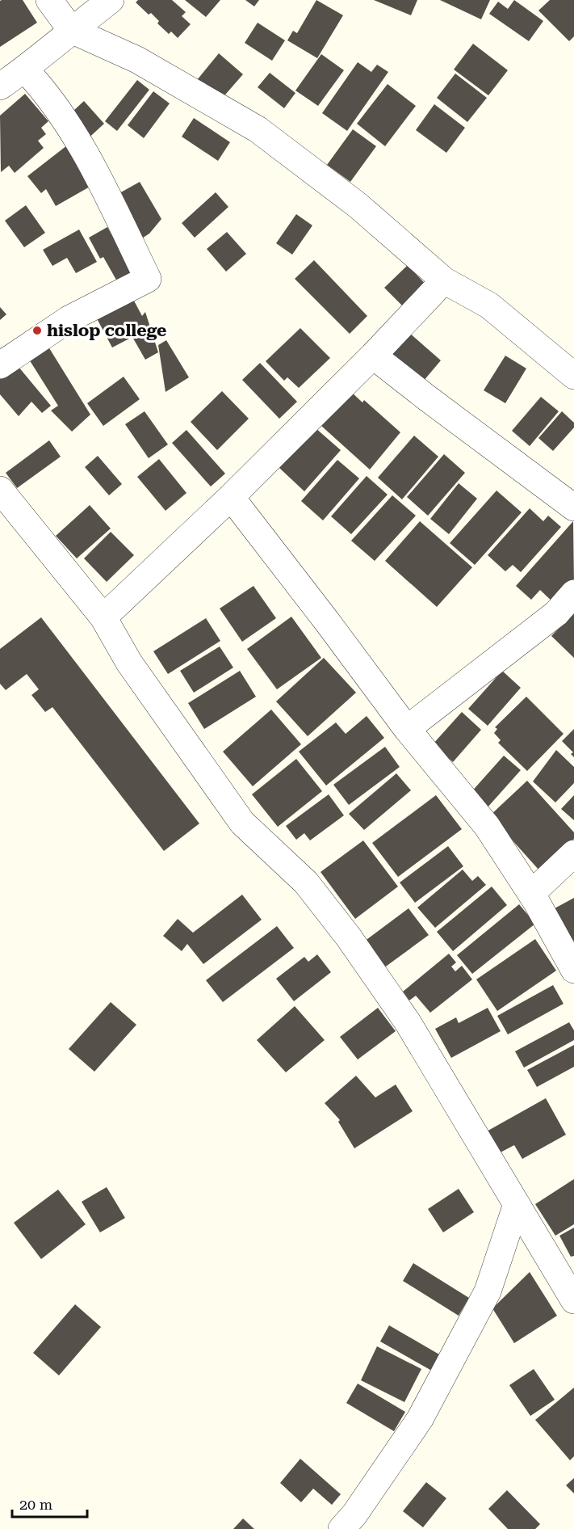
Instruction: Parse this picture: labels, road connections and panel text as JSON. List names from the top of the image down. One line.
{"places":["hislop college"],"scale_bar":"20 m"}
